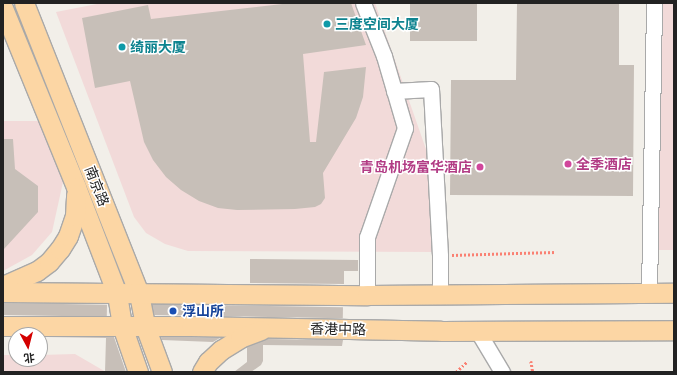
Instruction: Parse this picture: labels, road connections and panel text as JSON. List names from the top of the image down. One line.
{"streets":{"main road":["南京路","香港中路"]},"crossings":[["南京路","香港中路"]],"places":["三度空间大厦","绮丽大厦","全季酒店","青岛机场富华酒店","浮山所"],"north":"bottom"}
